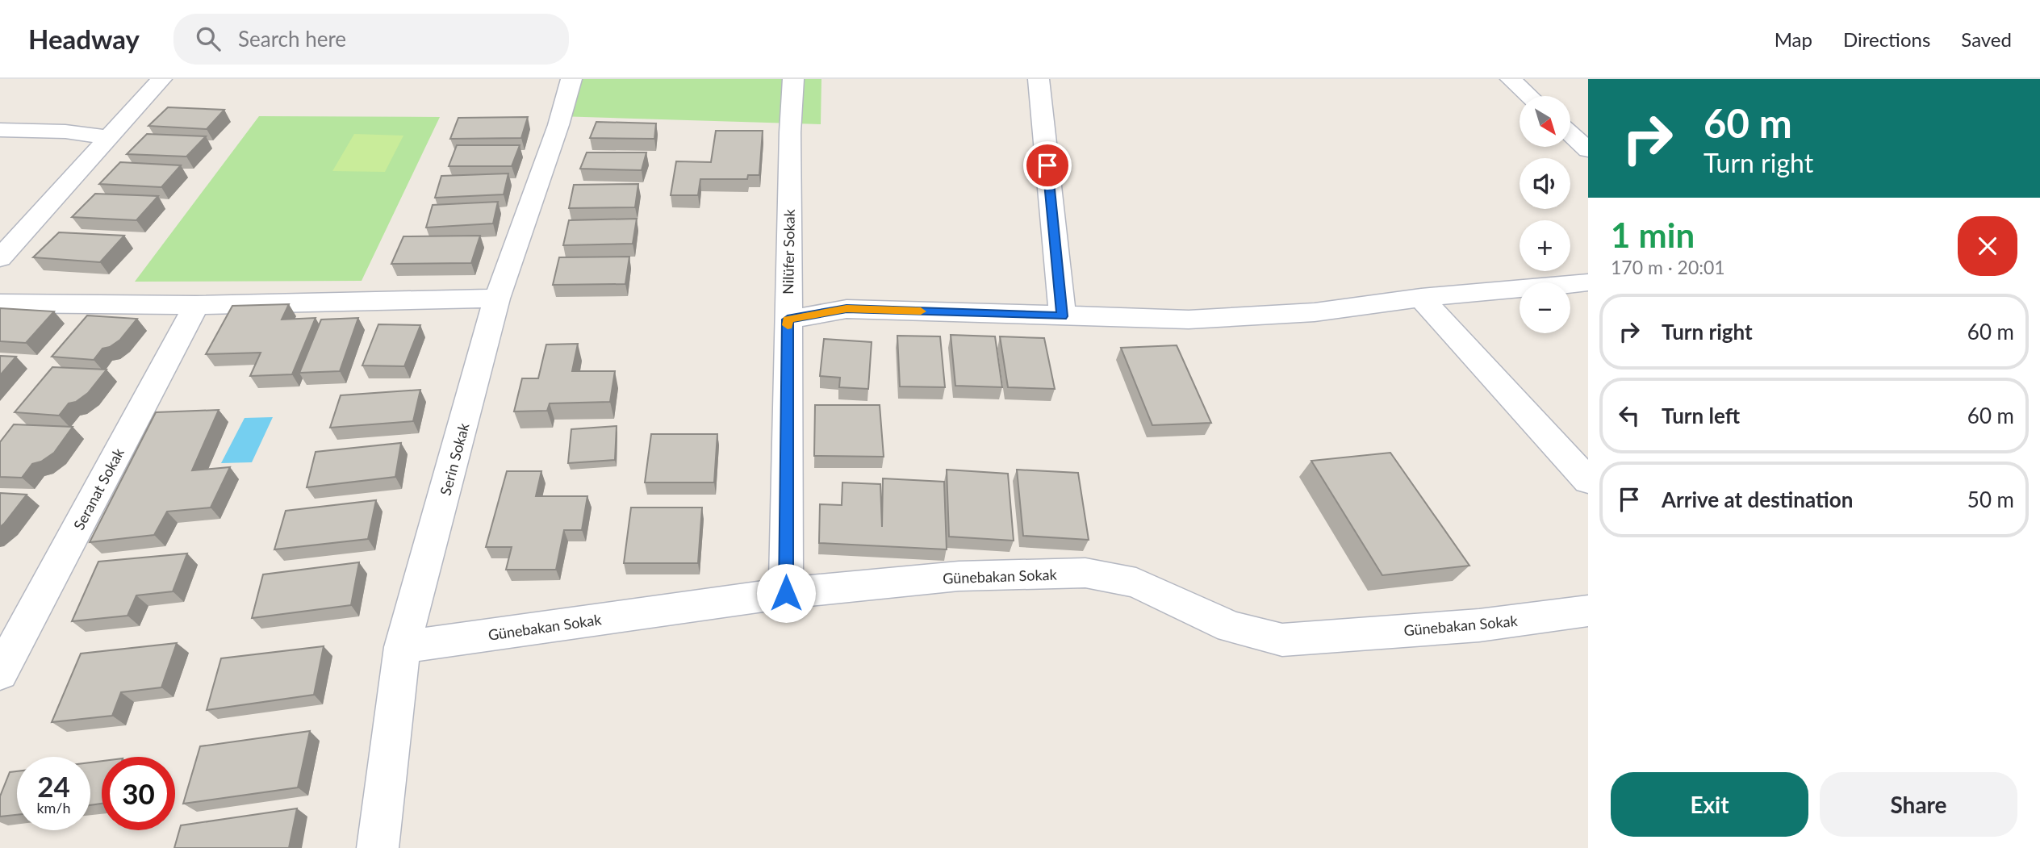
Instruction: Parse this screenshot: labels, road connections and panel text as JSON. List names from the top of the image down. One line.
{"streets":{"street":["Nilüfer Sokak","Serin Sokak","Seranat Sokak","Günebakan Sokak"]},"crossings":[["Nilüfer Sokak","Günebakan Sokak"],["Serin Sokak","Günebakan Sokak"]],"north":"bottom right","page":{"header":"Headway","search":"Search here","nav":["Map","Directions","Saved"],"turn":["60 m","Turn right"],"map_buttons":["+","−"],"heading":["1 min","170 m · 20:01"],"list":[{"name":"Turn right","value":"60 m"},{"name":"Turn left","value":"60 m"},{"name":"Arrive at destination","value":"50 m"}],"speed":"24 km/h","limit":"30","buttons":["Exit","Share"]}}
